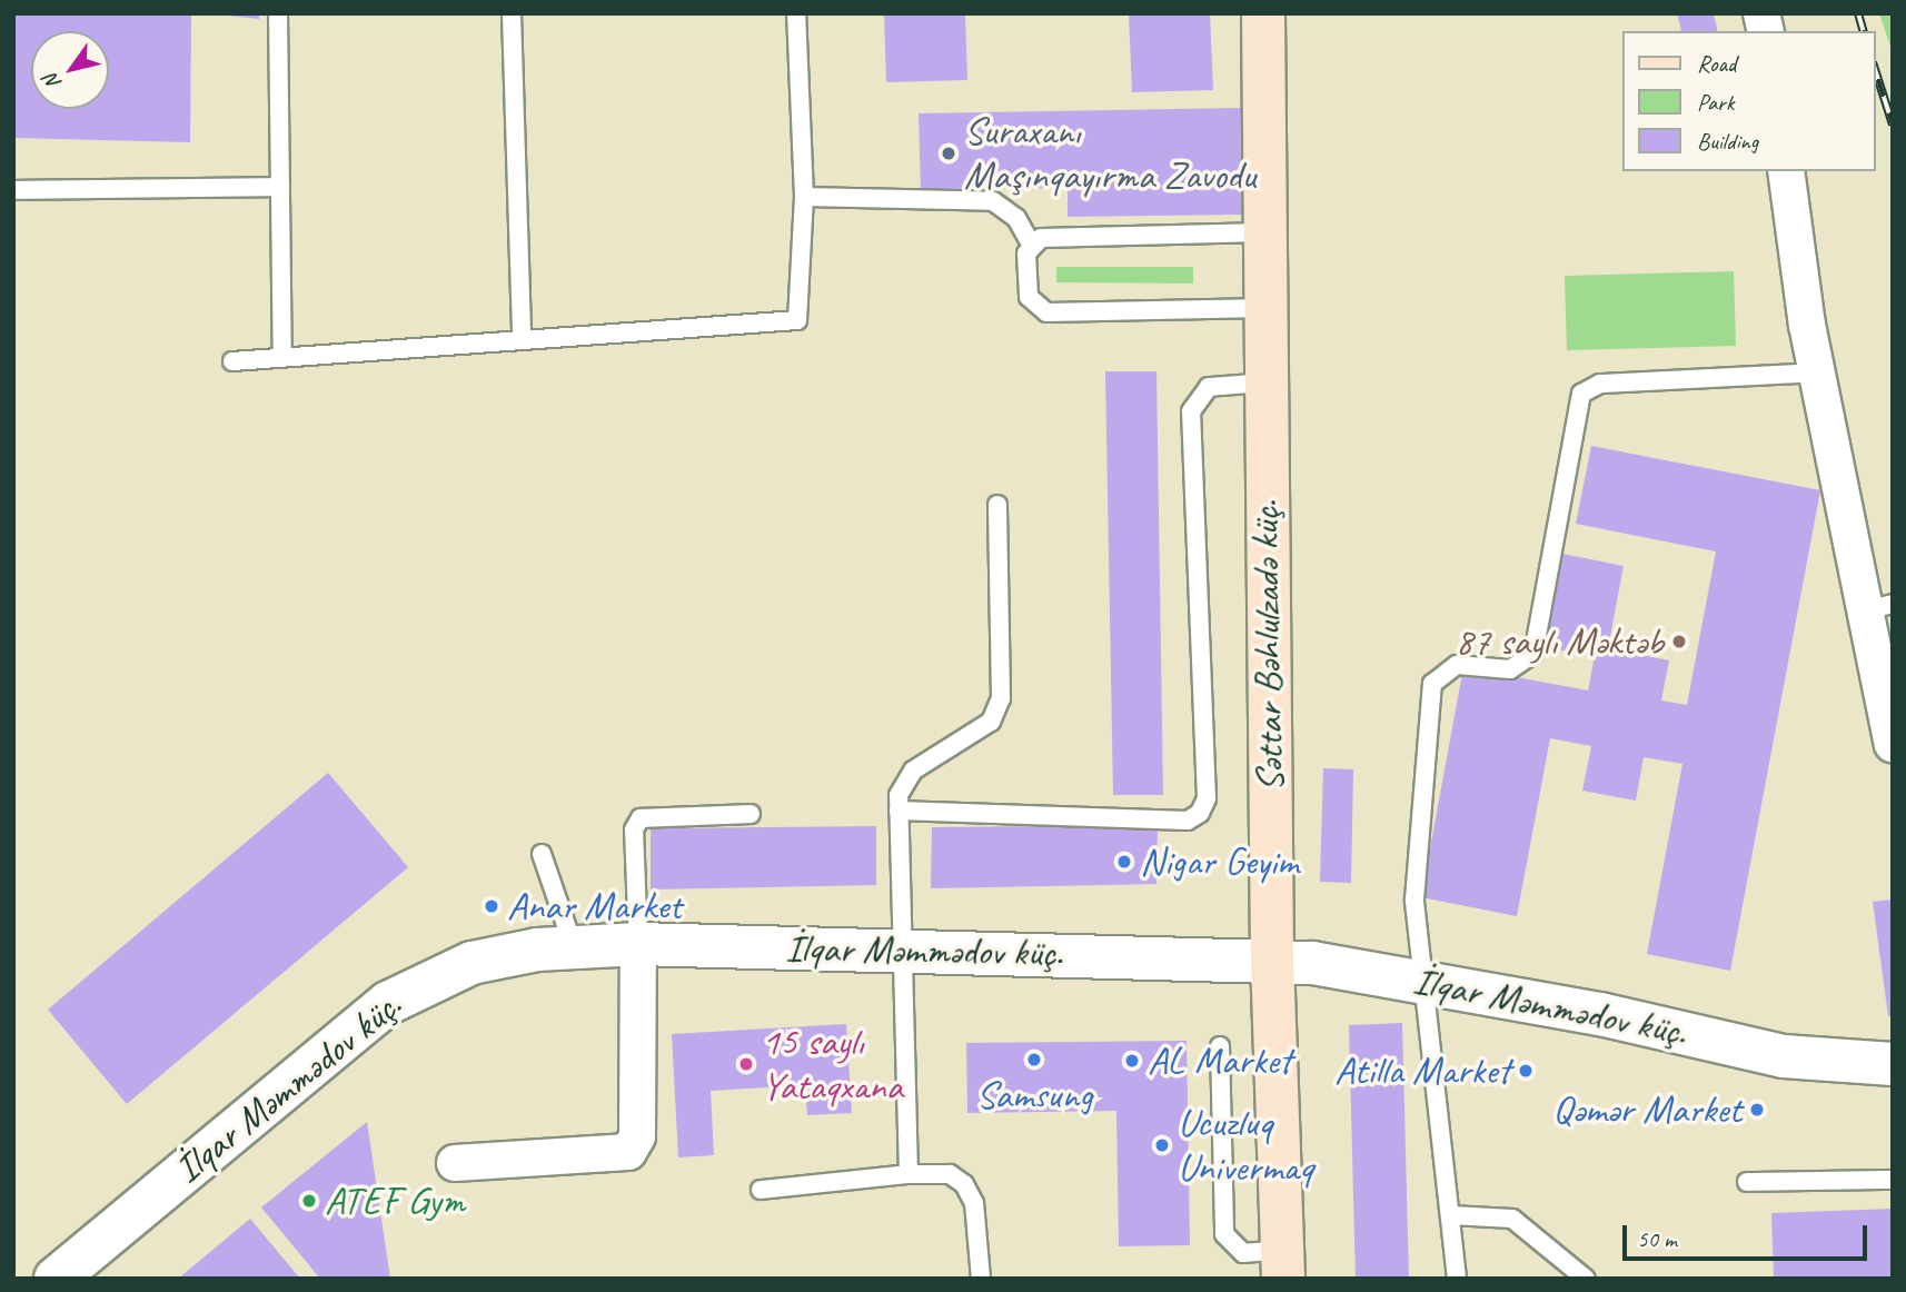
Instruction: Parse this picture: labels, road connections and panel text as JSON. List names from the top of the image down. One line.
{"streets":{"main road":["Səttar Bəhlulzadə küç."],"street":["İlqar Məmmədov küç."]},"crossings":[["Səttar Bəhlulzadə küç.","İlqar Məmmədov küç."]],"places":["Suraxanı Maşınqayırma Zavodu","87 saylı Məktəb","Nigar Geyim","Anar Market","Samsung","AL Market","15 saylı Yataqxana","Atilla Market","Qəmər Market","Ucuzluq Univermaq","ATEF Gym"],"legend":["Road","Park","Building"],"scale_bar":"50 m","north":"bottom left"}
